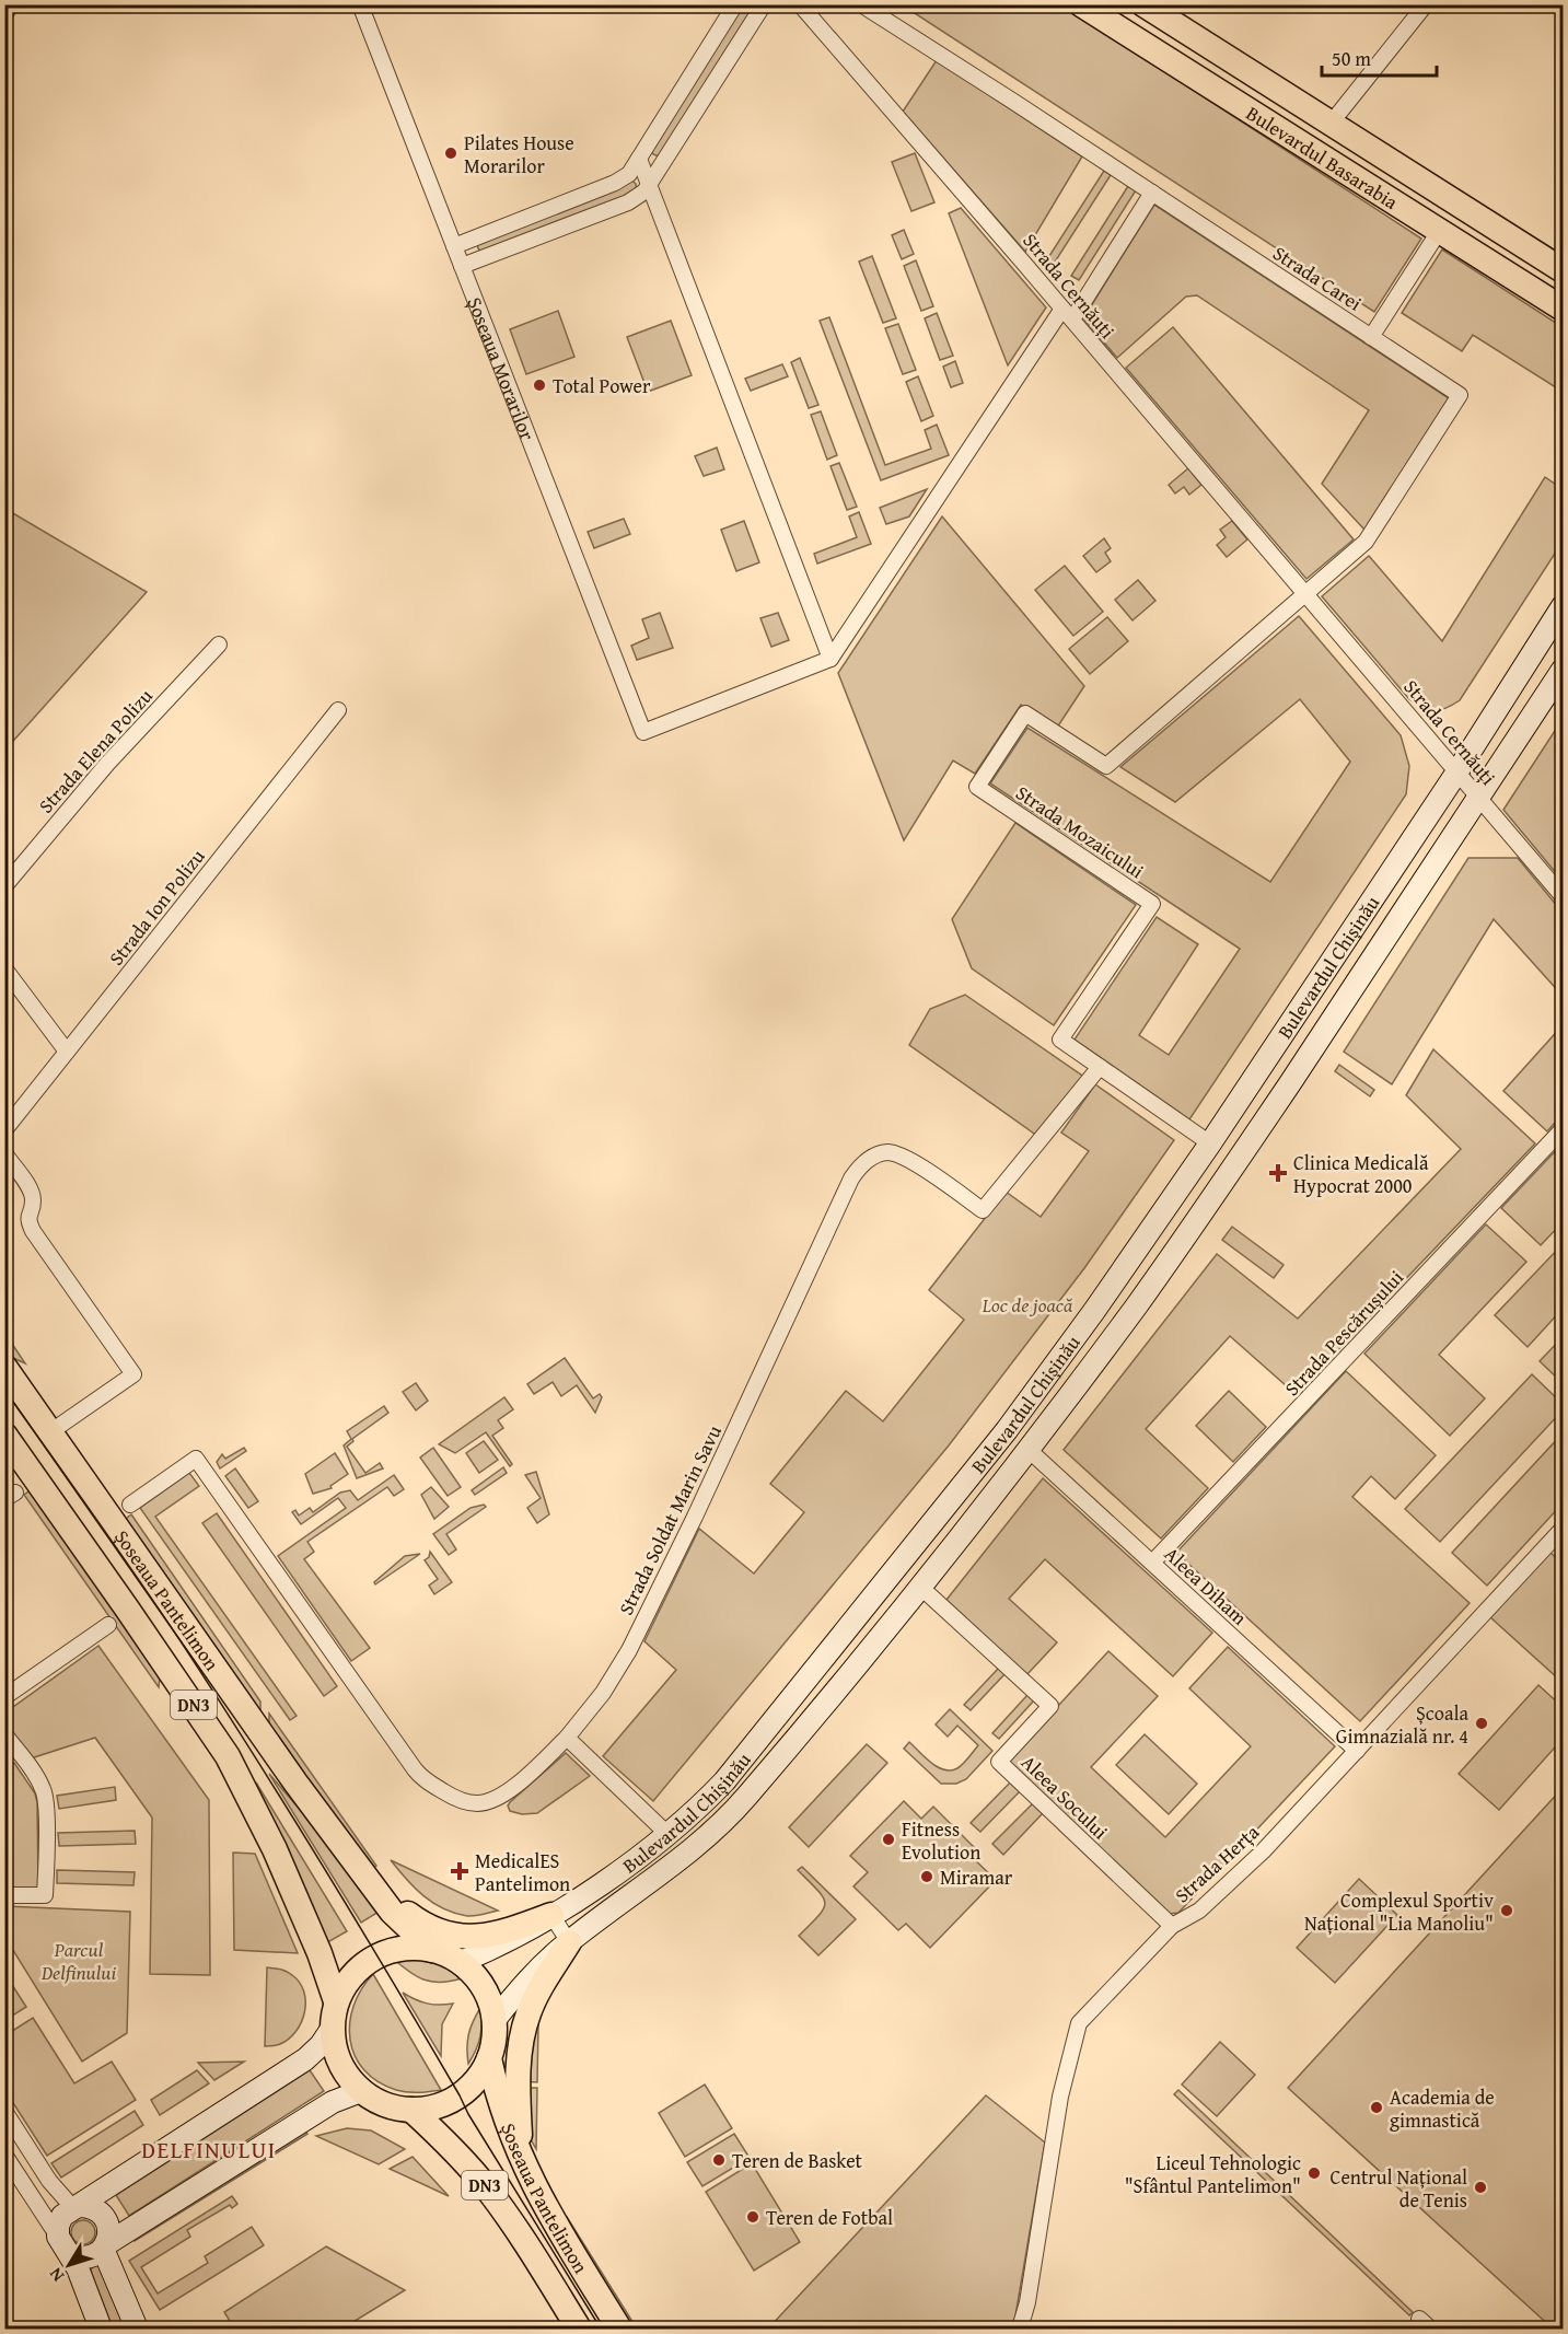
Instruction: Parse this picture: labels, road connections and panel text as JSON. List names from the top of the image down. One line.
{"streets":{"main road":["Bulevardul Basarabia","Bulevardul Chișinău","Șoseaua Pantelimon","DN3"],"street":["Strada Carei","Strada Cernăuți","Șoseaua Morarilor","Strada Elena Polizu","Strada Mozaicului","Strada Ion Polizu","Strada Pescărușului","Strada Soldat Marin Savu","Aleea Diham","Aleea Socului","Strada Herța"]},"crossings":[["Strada Carei","Strada Cernăuți"],["Strada Carei","Strada Mozaicului"],["Strada Cernăuți","Strada Mozaicului"],["Strada Cernăuți","Bulevardul Chișinău"],["Strada Mozaicului","Strada Soldat Marin Savu"],["Bulevardul Chișinău","Aleea Diham"],["Bulevardul Chișinău","Șoseaua Pantelimon"],["Bulevardul Chișinău","DN3"],["Bulevardul Chișinău","Aleea Socului"],["Strada Pescărușului","Aleea Diham"],["Aleea Diham","Strada Herța"],["Șoseaua Pantelimon","DN3"],["Aleea Socului","Strada Herța"]],"districts":["DELFINULUI"],"parks":["Loc de joacă","Parcul Delfinului"],"places":{"other":["Pilates House Morarilor","Total Power","Școala Gimnazială nr. 4","Fitness Evolution","Miramar","Complexul Sportiv Național \"Lia Manoliu\"","Academia de gimnastică","Teren de Basket","Liceul Tehnologic \"Sfântul Pantelimon\"","Centrul Național de Tenis","Teren de Fotbal"],"health":["Clinica Medicală Hypocrat 2000","MedicalES Pantelimon"]},"scale_bar":"50 m","north":"bottom left"}
